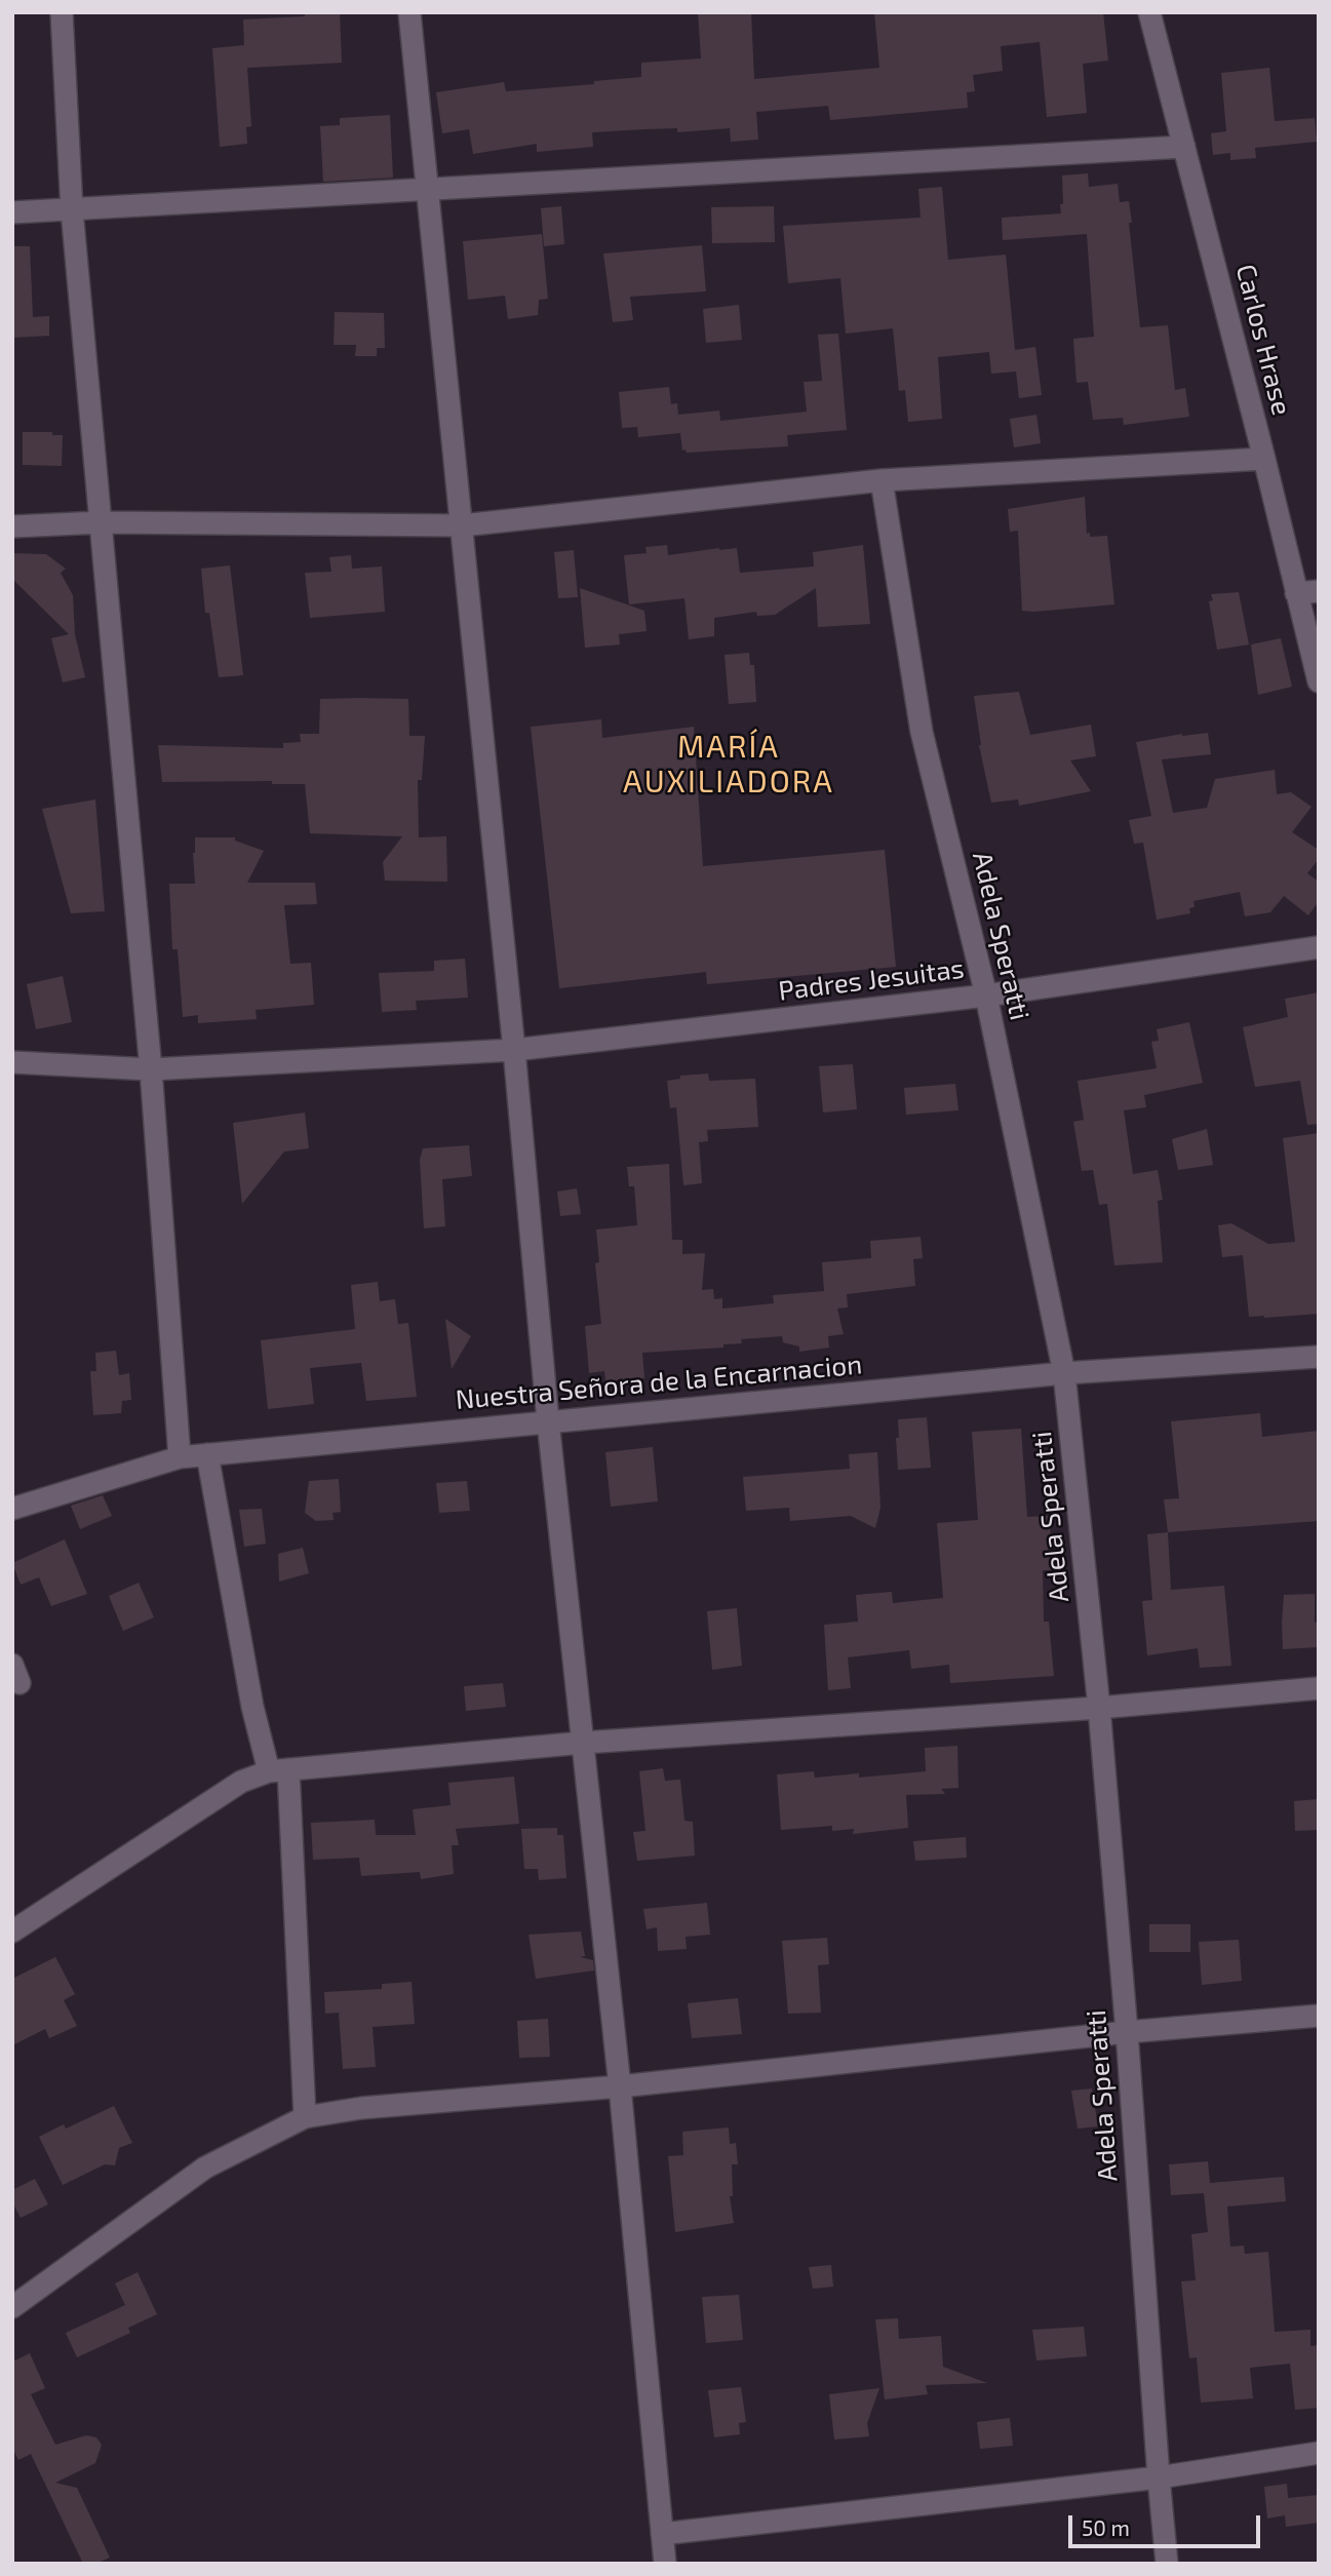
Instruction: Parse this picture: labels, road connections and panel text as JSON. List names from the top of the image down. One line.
{"streets":{"street":["Carlos Hrase","Adela Speratti","Padres Jesuitas","Nuestra Señora de la Encarnacion"]},"crossings":[["Adela Speratti","Padres Jesuitas"],["Adela Speratti","Nuestra Señora de la Encarnacion"]],"districts":["MARÍA AUXILIADORA"],"scale_bar":"50 m"}
